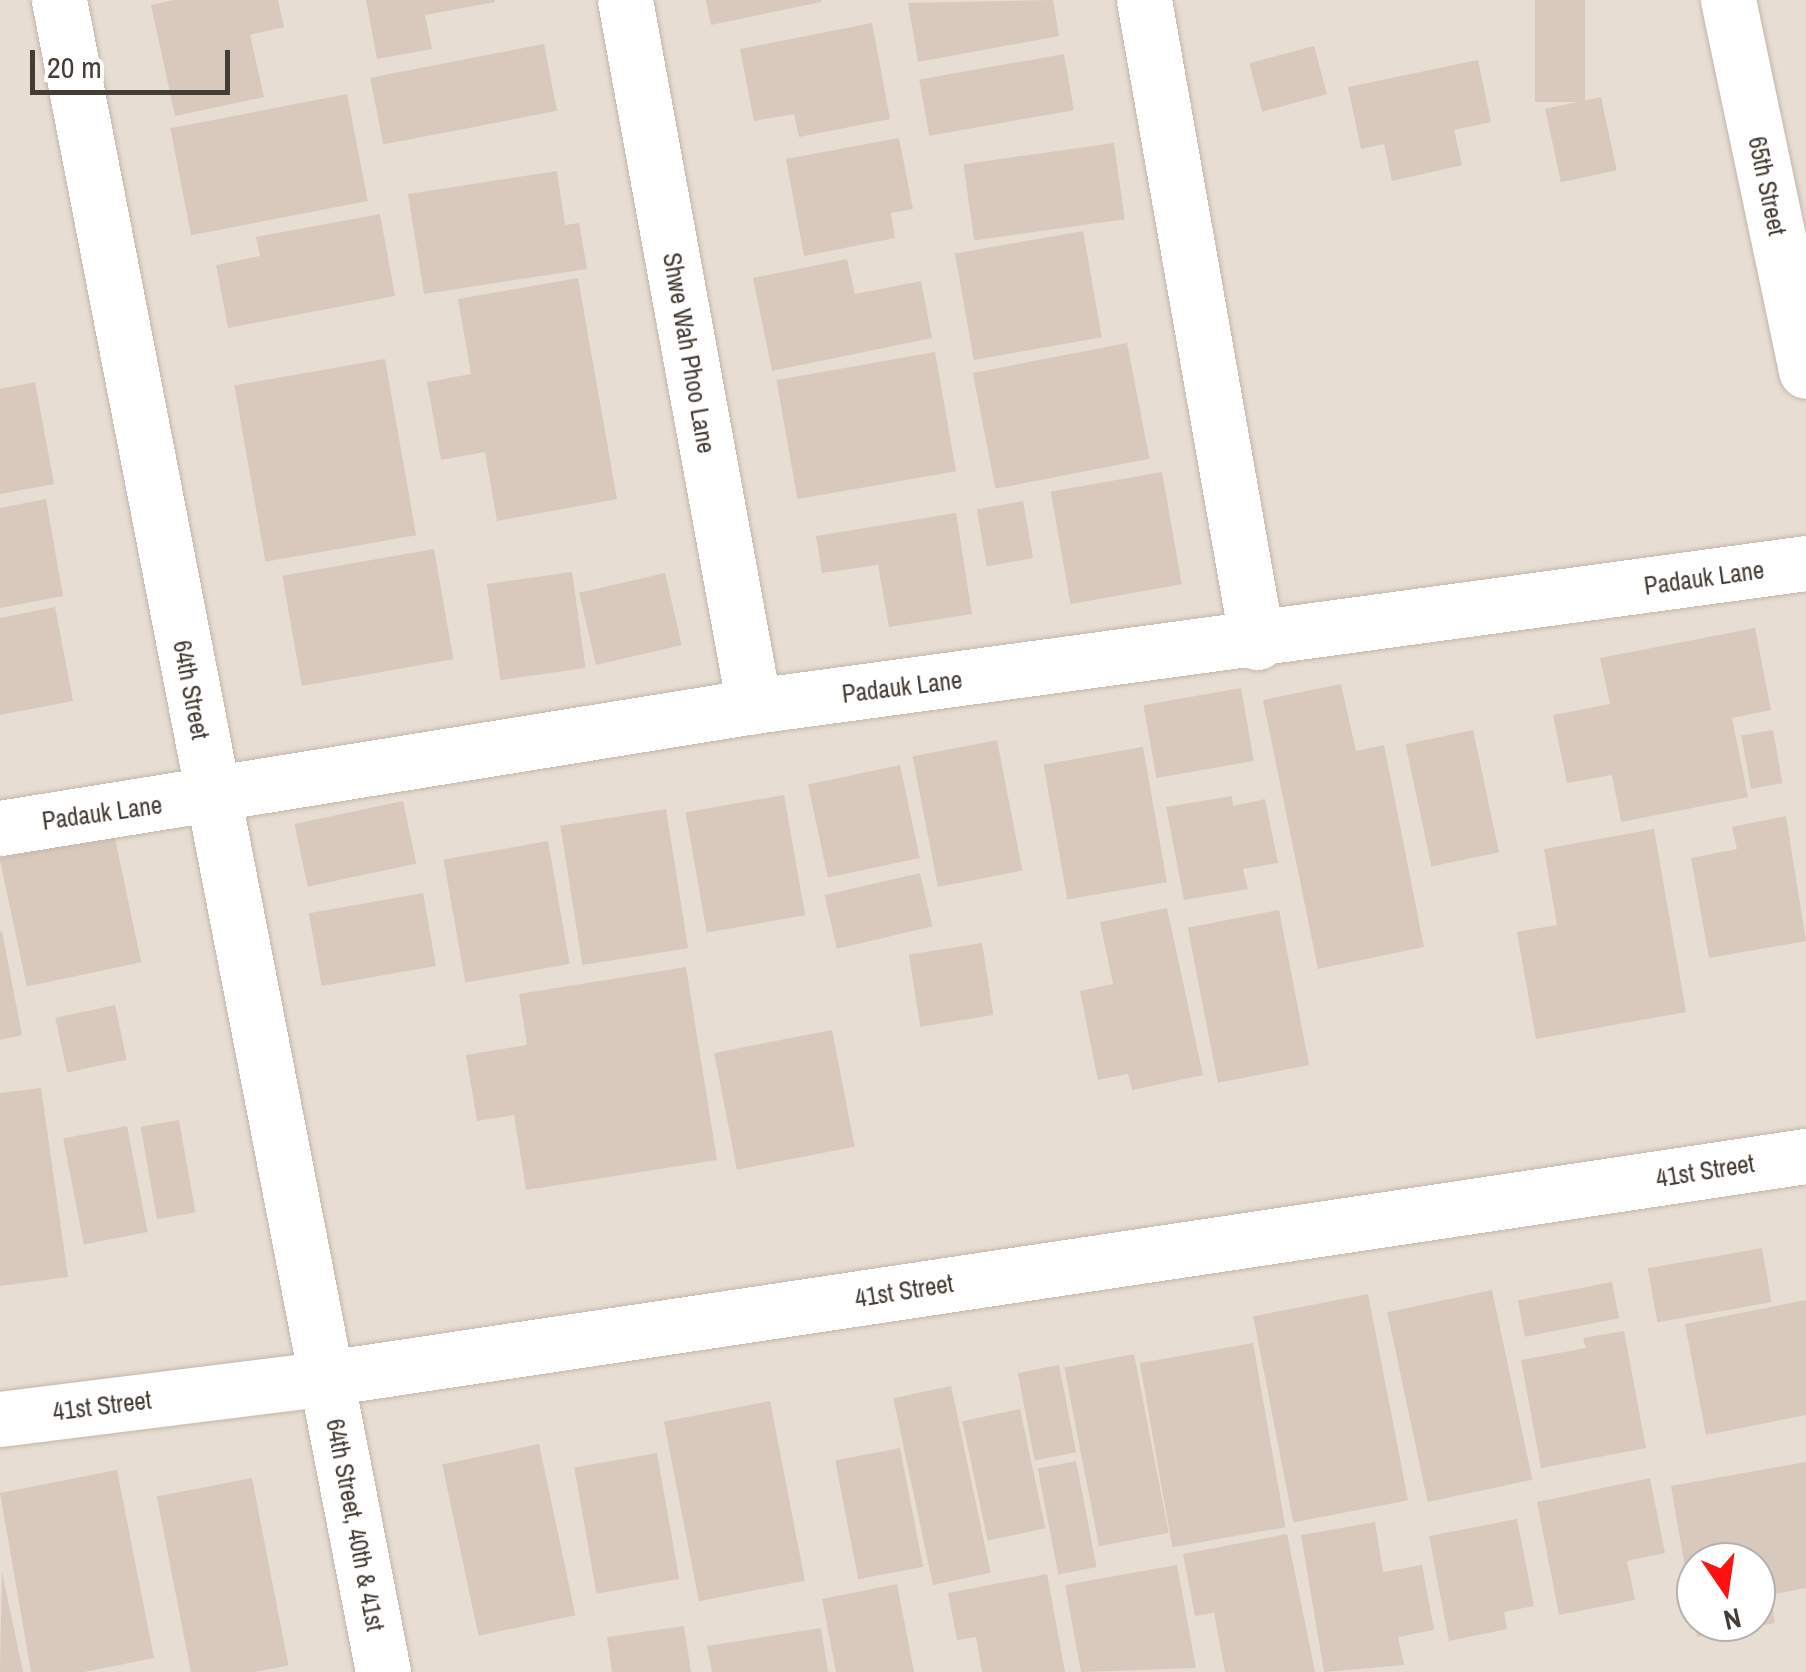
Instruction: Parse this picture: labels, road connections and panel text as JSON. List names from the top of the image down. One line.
{"streets":{"street":["65th Street","Shwe Wah Phoo Lane","Padauk Lane","64th Street","41st Street","64th Street, 40th & 41st"]},"crossings":[["Shwe Wah Phoo Lane","Padauk Lane"],["Padauk Lane","64th Street"],["64th Street","41st Street"],["64th Street","64th Street, 40th & 41st"],["41st Street","64th Street, 40th & 41st"]],"scale_bar":"20 m","north":"bottom"}
